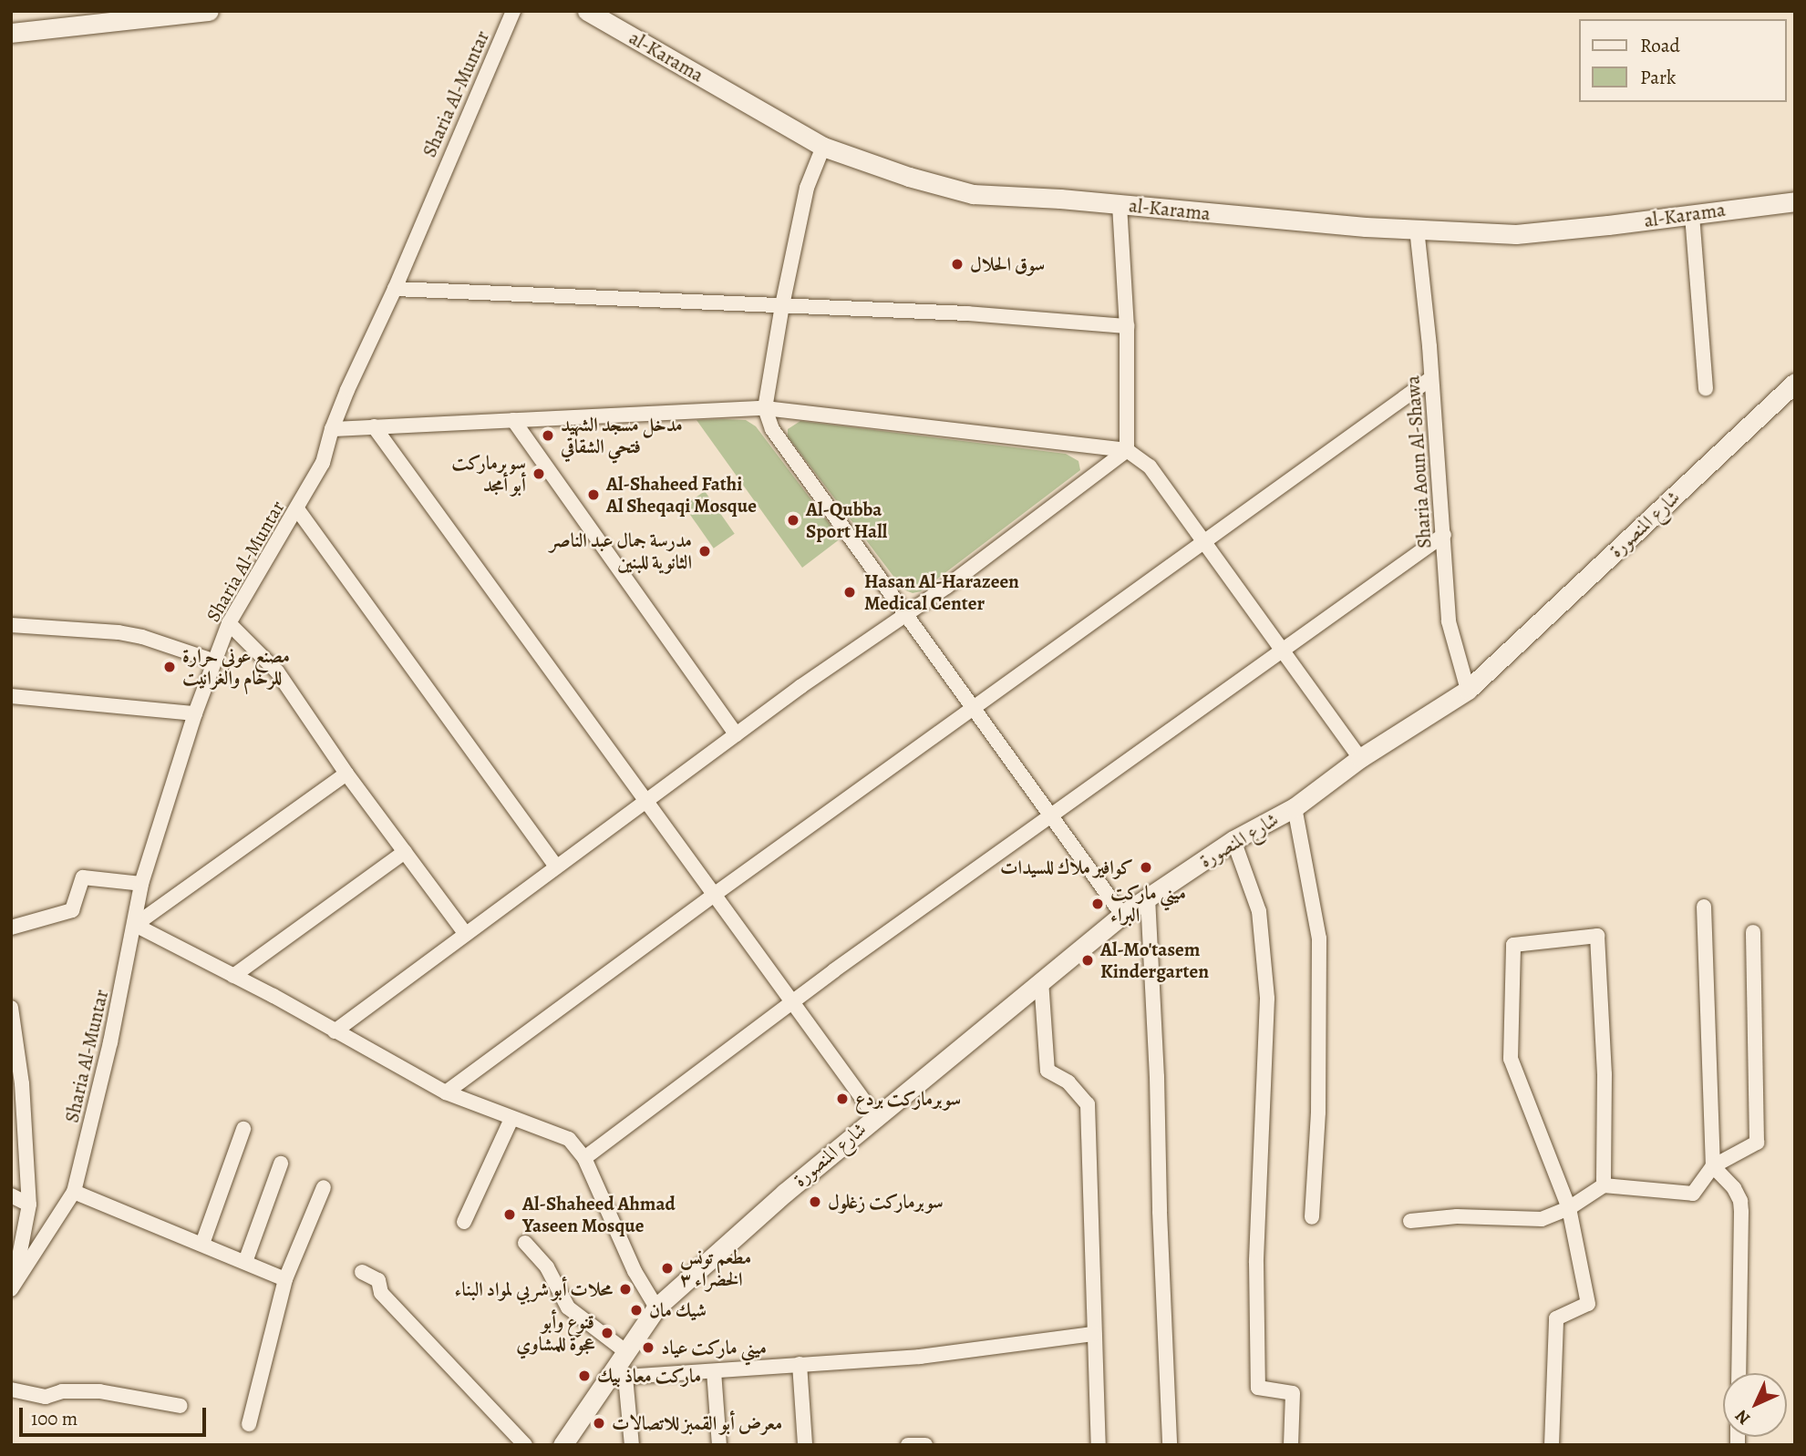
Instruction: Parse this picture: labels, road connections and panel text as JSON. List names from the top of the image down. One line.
{"streets":{"main road":["al-Karama","شارع المنصورة"],"street":["Sharia Al-Muntar","Sharia Aoun Al-Shawa"]},"crossings":[["al-Karama","Sharia Aoun Al-Shawa"],["Sharia Aoun Al-Shawa","شارع المنصورة"]],"places":["سوق الحلال","مدخل مسجد الشهيد فتحي الشقاقي","سوبرماركت أبو أمجد","Al-Shaheed Fathi Al Sheqaqi Mosque","Al-Qubba Sport Hall","مدرسة جمال عبد الناصر الثانوية للبنين","Hasan Al-Harazeen Medical Center","مصنع عوني حرارة للرخام والغرانيت","كوافير ملاك للسيدات","ميني ماركت البراء","Al-Mo'tasem Kindergarten","سوبرماركت بردع","سوبرماركت زغلول","Al-Shaheed Ahmad Yaseen Mosque","مطعم تونس الخضراء ٣","محلات أبو شربي لمواد البناء","شيك مان","قنوع وأبو عجوة للمشاوي","ميني ماركت عياد","ماركت معاذ بيك","معرض أبو القمبز للاتصالات"],"legend":["Road","Park"],"scale_bar":"100 m","north":"bottom left"}
